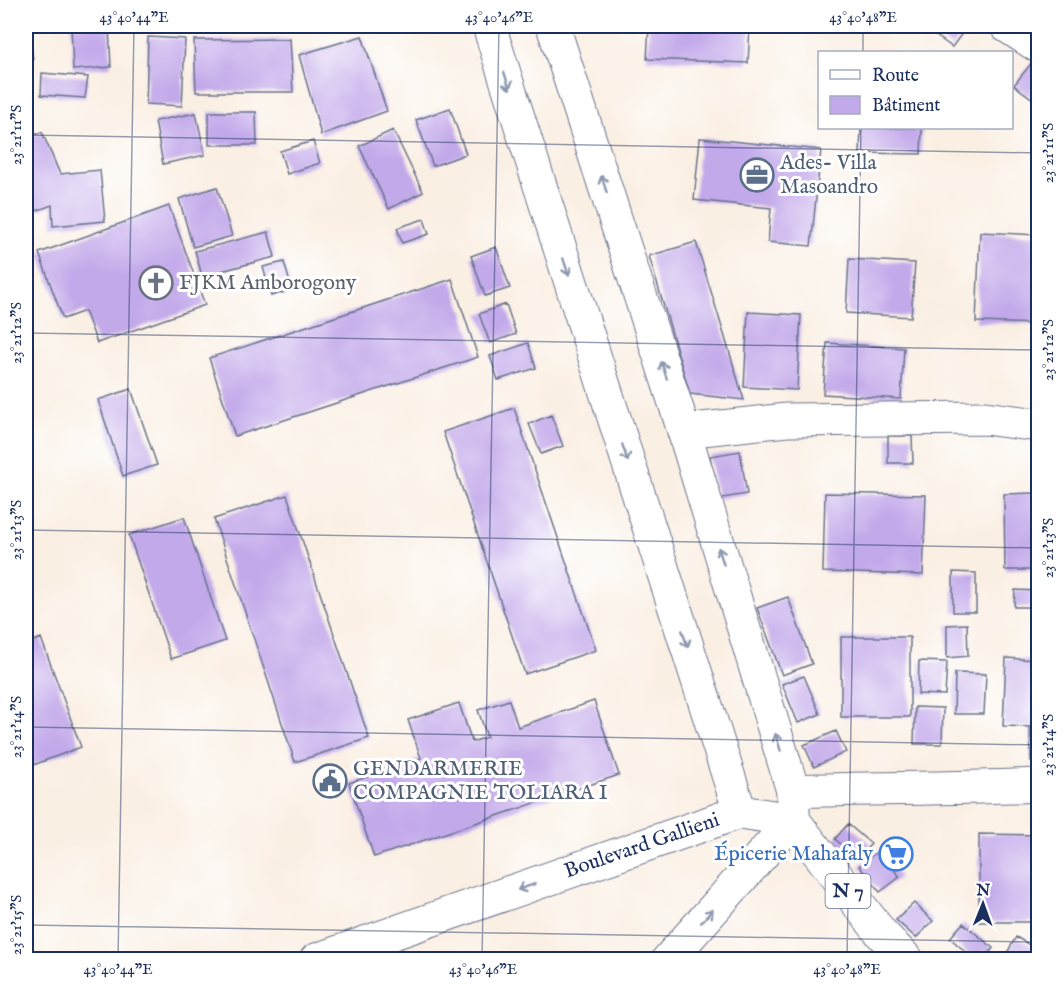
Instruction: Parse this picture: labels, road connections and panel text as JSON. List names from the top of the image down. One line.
{"streets":{"main road":["Boulevard Gallieni","N 7"]},"crossings":[["Boulevard Gallieni","N 7"]],"one_way":["Boulevard Gallieni"],"places":{"office":["Ades- Villa Masoandro"],"church":["FJKM Amborogony"],"public building":["GENDARMERIE COMPAGNIE TOLIARA I"],"supermarket":["Épicerie Mahafaly"]},"legend":["Route","Bâtiment"],"north":"top","coordinates":["43°40'44\"E","43°40'46\"E","43°40'48\"E","23°21'11\"S","23°21'12\"S","23°21'13\"S","23°21'14\"S","23°21'15\"S"]}
